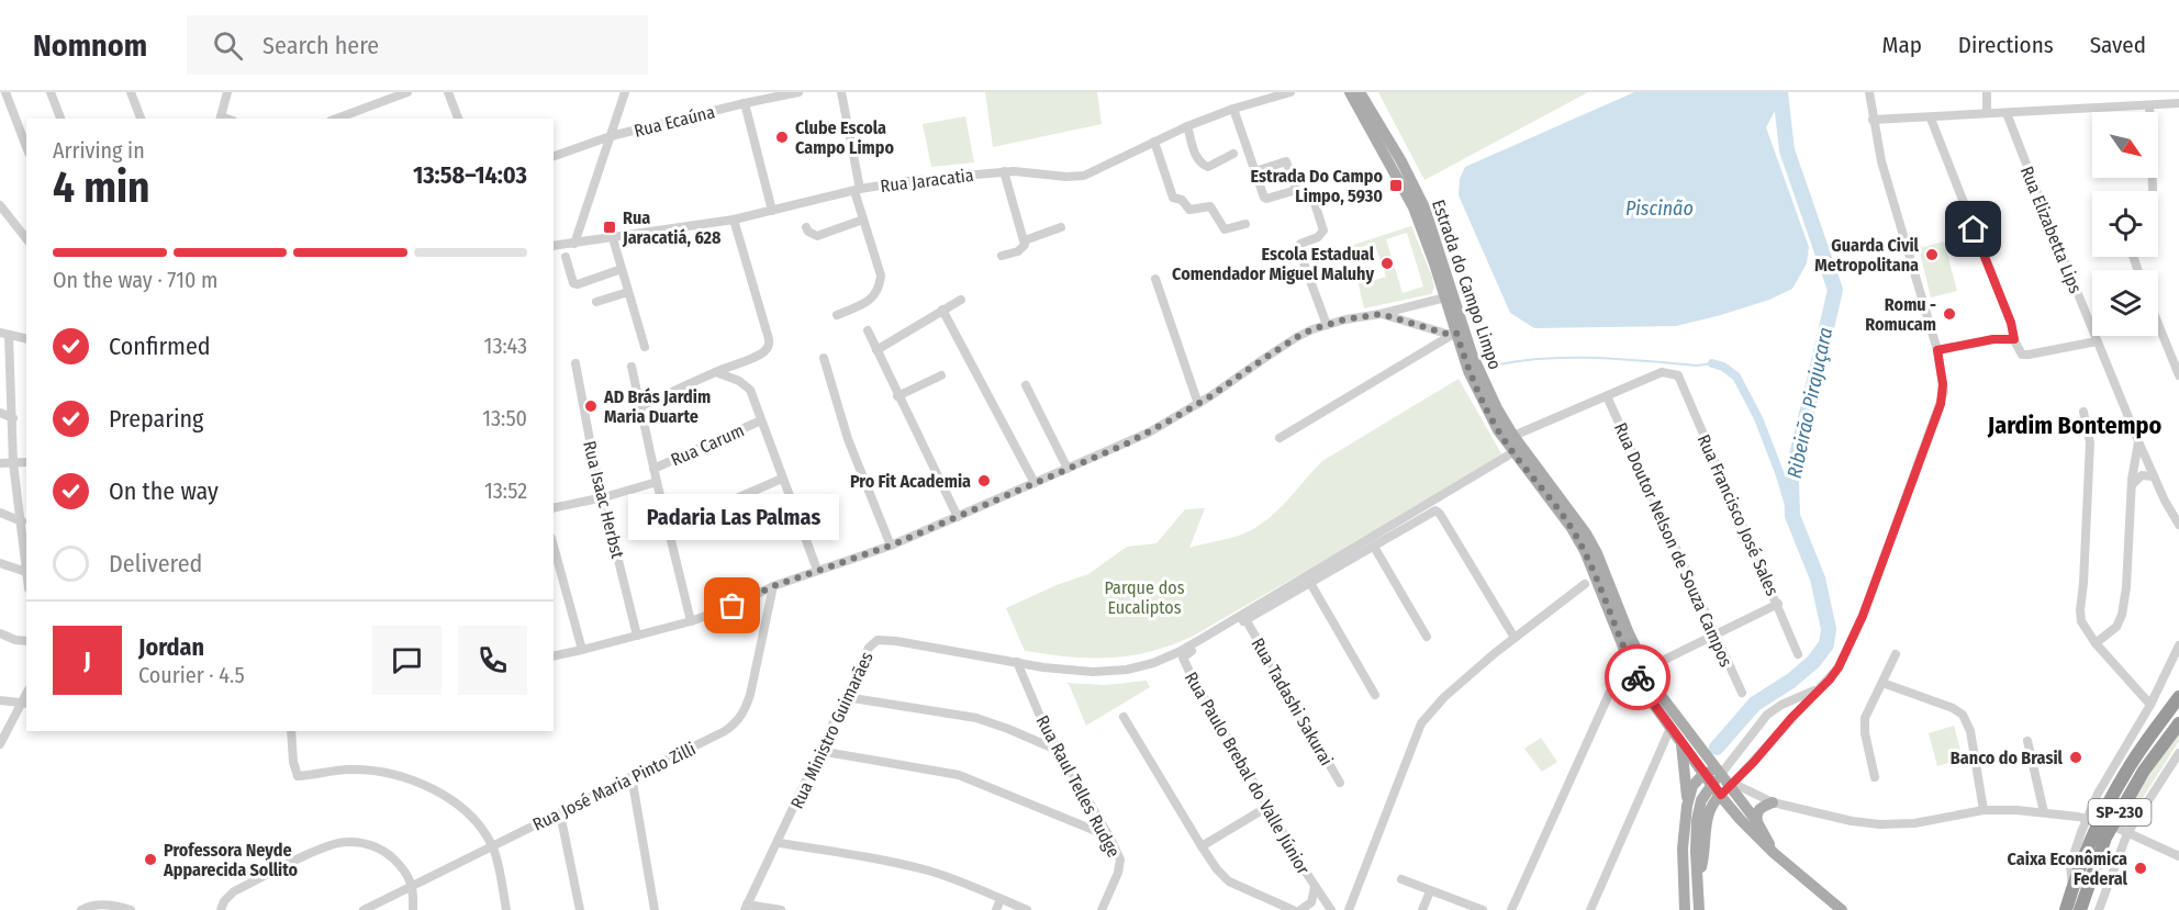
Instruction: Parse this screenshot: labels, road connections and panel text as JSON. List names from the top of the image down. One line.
{"streets":{"highway":["SP-230"],"main road":["Estrada do Campo Limpo"],"street":["Rua Ecaúna","Rua Jaracatia","Rua Elizabetta Lips","Rua Carum","Rua Isaac Herbst","Rua Francisco José Sales","Rua Doutor Nelson de Souza Campos","Rua Tadashi Sakurai","Rua Ministro Guimarães","Rua Paulo Brebal do Valle Júnior","Rua José Maria Pinto Zilli","Rua Raul Telles Rudge"]},"crossings":[["Rua Francisco José Sales","Rua Doutor Nelson de Souza Campos"],["Rua Tadashi Sakurai","Rua Paulo Brebal do Valle Júnior"],["Rua Ministro Guimarães","Rua Raul Telles Rudge"]],"districts":["Jardim Bontempo"],"water":["Piscinão","Ribeirão Pirajuçara"],"parks":["Parque dos Eucaliptos"],"places":{"other":["Clube Escola Campo Limpo","Guarda Civil Metropolitana","Escola Estadual Comendador Miguel Maluhy","Romu - Romucam","AD Brás Jardim Maria Duarte","Pro Fit Academia","Padaria Las Palmas","Banco do Brasil","Professora Neyde Apparecida Sollito","Caixa Econômica Federal"],"transit":["Estrada Do Campo Limpo, 5930","Rua Jaracatiá, 628"]},"north":"bottom right","page":{"header":"Nomnom","search":"Search here","nav":["Map","Directions","Saved"],"heading":["4 min","Arriving in","13:58–14:03"],"panel":["Jordan","Courier · 4.5"],"bar":"On the way · 710 m","list":[["Confirmed","13:43"],["Preparing","13:50"],["On the way","13:52"],"Delivered"],"bubble":"Padaria Las Palmas","round":"J"}}
